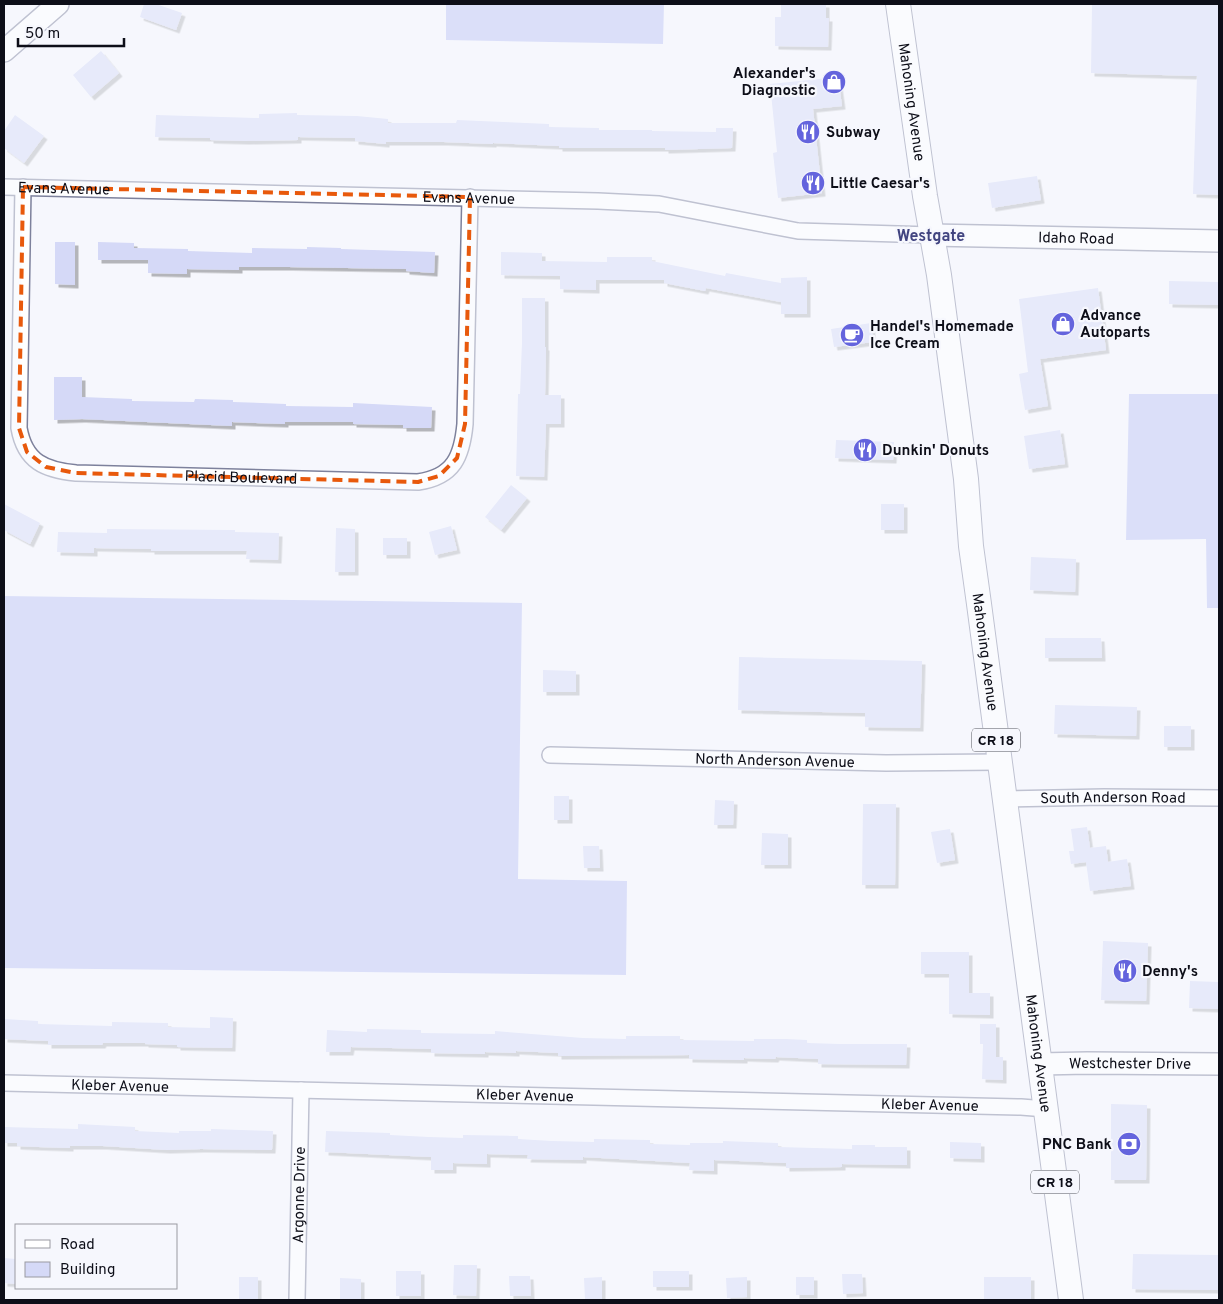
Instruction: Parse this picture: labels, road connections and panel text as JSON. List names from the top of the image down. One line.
{"streets":{"main road":["Mahoning Avenue","CR 18"],"street":["Evans Avenue","Idaho Road","Placid Boulevard","North Anderson Avenue","South Anderson Road","Westchester Drive","Kleber Avenue","Argonne Drive"]},"crossings":[["Mahoning Avenue","Evans Avenue"],["Mahoning Avenue","Idaho Road"],["Mahoning Avenue","North Anderson Avenue"],["Mahoning Avenue","South Anderson Road"],["Mahoning Avenue","Westchester Drive"],["Mahoning Avenue","Kleber Avenue"],["Evans Avenue","Idaho Road"],["Evans Avenue","Placid Boulevard"],["Kleber Avenue","Argonne Drive"]],"districts":["Westgate"],"places":{"shop":["Alexander's Diagnostic","Advance Autoparts"],"restaurant":["Subway","Little Caesar's","Dunkin' Donuts","Denny's"],"cafe":["Handel's Homemade Ice Cream"],"bank":["PNC Bank"]},"legend":["Road","Building"],"scale_bar":"50 m"}
